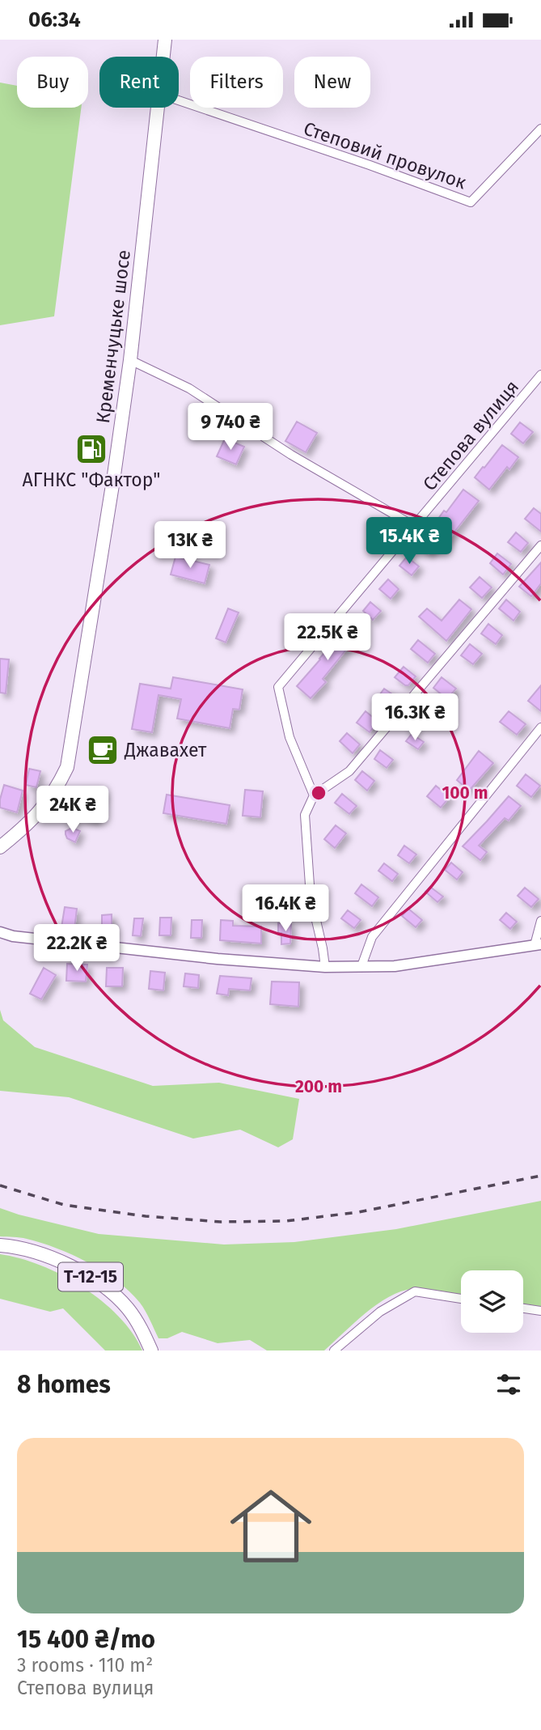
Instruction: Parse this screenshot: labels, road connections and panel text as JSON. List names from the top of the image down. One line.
{"streets":{"highway":["Кременчуцьке шосе","Т-12-15"],"street":["Степовий провулок","Степова вулиця"]},"places":{"fuel station":["АГНКС \"Фактор\""],"cafe":["Джавахет"]},"page":{"status":"06:34","chip":["Buy","Rent","Filters","New"],"price":["9 740 ₴","15.4K ₴","13K ₴","22.5K ₴","16.3K ₴","24K ₴","16.4K ₴","22.2K ₴"],"heading":"8 homes","list":[{"name":"15 400 ₴/mo","note":"3 rooms · 110 m² · Степова вулиця"}]},"rings":["100 m","200 m"]}
